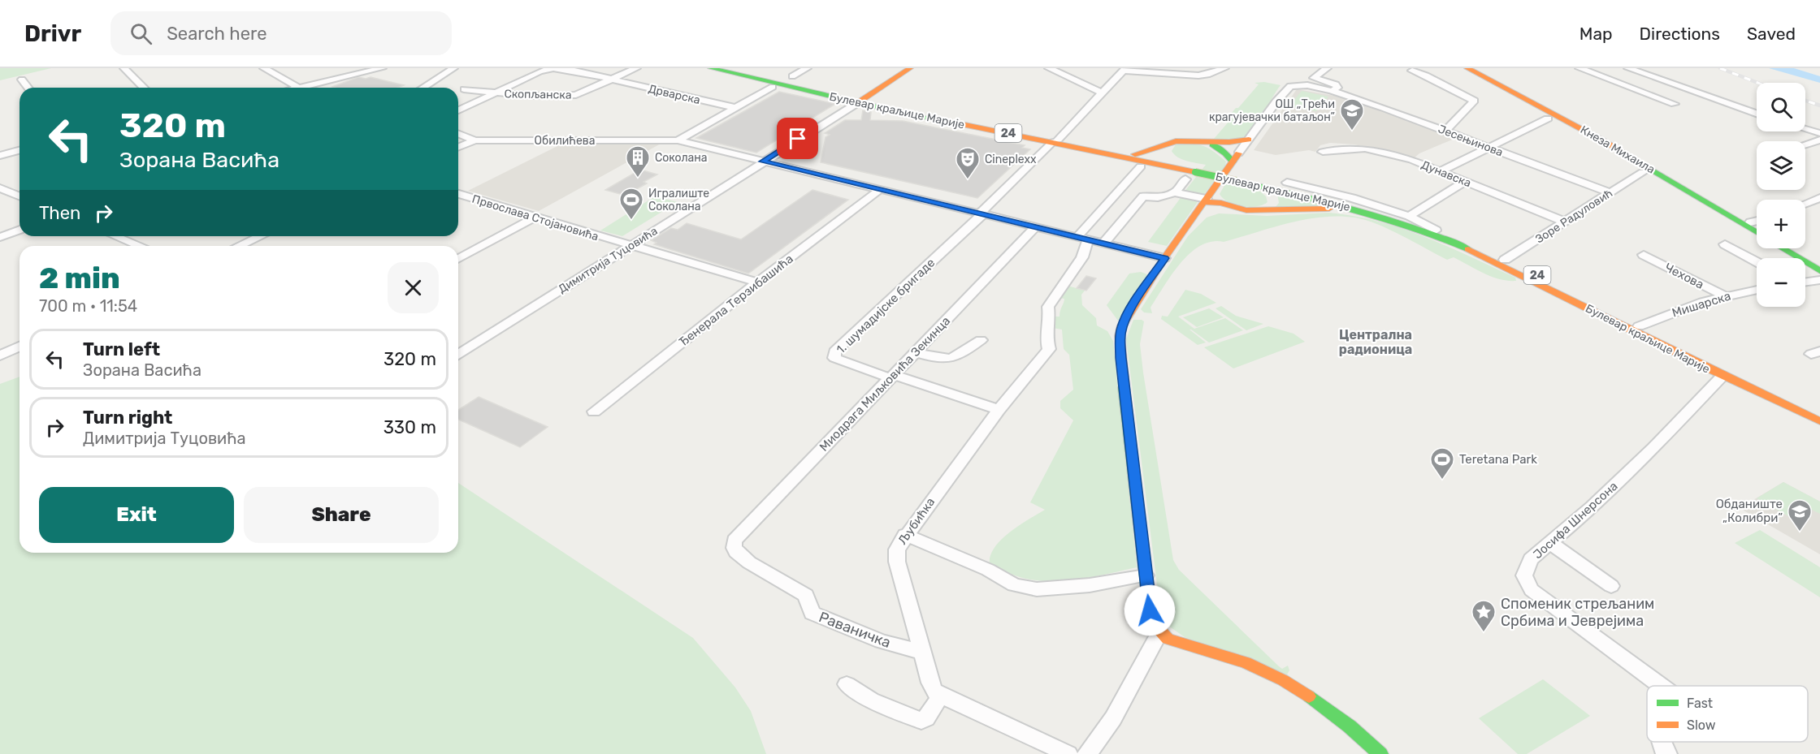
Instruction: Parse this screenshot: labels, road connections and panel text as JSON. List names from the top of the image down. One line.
{"streets":{"main road":["Булевар краљице Марије","24","Кнеза Михаила","Димитрија Туцовића"],"street":["Скопљанска","Дрварска","Обилићева","Јесењинова","Дунавска","Зоре Радуловић","Првослава Стојановића","Чехова","Ђенерала Терзибашића","Мишарска","1. шумадијске бригаде","Миодрага Миљковића Зекинца","Јосифа Шнерсона","Љубићка","Раваничка"]},"crossings":[["Скопљанска","Дрварска"],["Булевар краљице Марије","Зоре Радуловић"],["Булевар краљице Марије","Димитрија Туцовића"],["Булевар краљице Марије","Мишарска"],["Булевар краљице Марије","1. шумадијске бригаде"],["Булевар краљице Марије","Јосифа Шнерсона"],["Обилићева","Димитрија Туцовића"],["Обилићева","Ђенерала Терзибашића"],["Обилићева","1. шумадијске бригаде"],["Обилићева","Миодрага Миљковића Зекинца"],["Обилићева","Љубићка"],["Јесењинова","Зоре Радуловић"],["Дунавска","Зоре Радуловић"],["Првослава Стојановића","Димитрија Туцовића"],["Првослава Стојановића","Ђенерала Терзибашића"],["Чехова","Мишарска"],["1. шумадијске бригаде","Миодрага Миљковића Зекинца"],["Миодрага Миљковића Зекинца","Раваничка"],["Љубићка","Раваничка"]],"districts":["Централна радионица"],"places":{"school or university":["ОШ „Трећи крагујевачки батаљон”","Обданиште „Колибри”"],"building":["Соколана"],"theatre":["Cineplexx"],"sports":["Игралиште Соколана","Teretana Park"],"place":["Споменик стрељаним Србима и Јеврејима"]},"legend":["Fast","Slow"],"page":{"header":"Drivr","search":"Search here","nav":["Map","Directions","Saved"],"map_buttons":["+","−"],"turn":["320 m","Зорана Васића"],"then":"Then","heading":["2 min","700 m · 11:54"],"list":[{"name":"Turn left","note":"Зорана Васића","value":"320 m"},{"name":"Turn right","note":"Димитрија Туцовића","value":"330 m"}],"buttons":["Exit","Share"]}}
